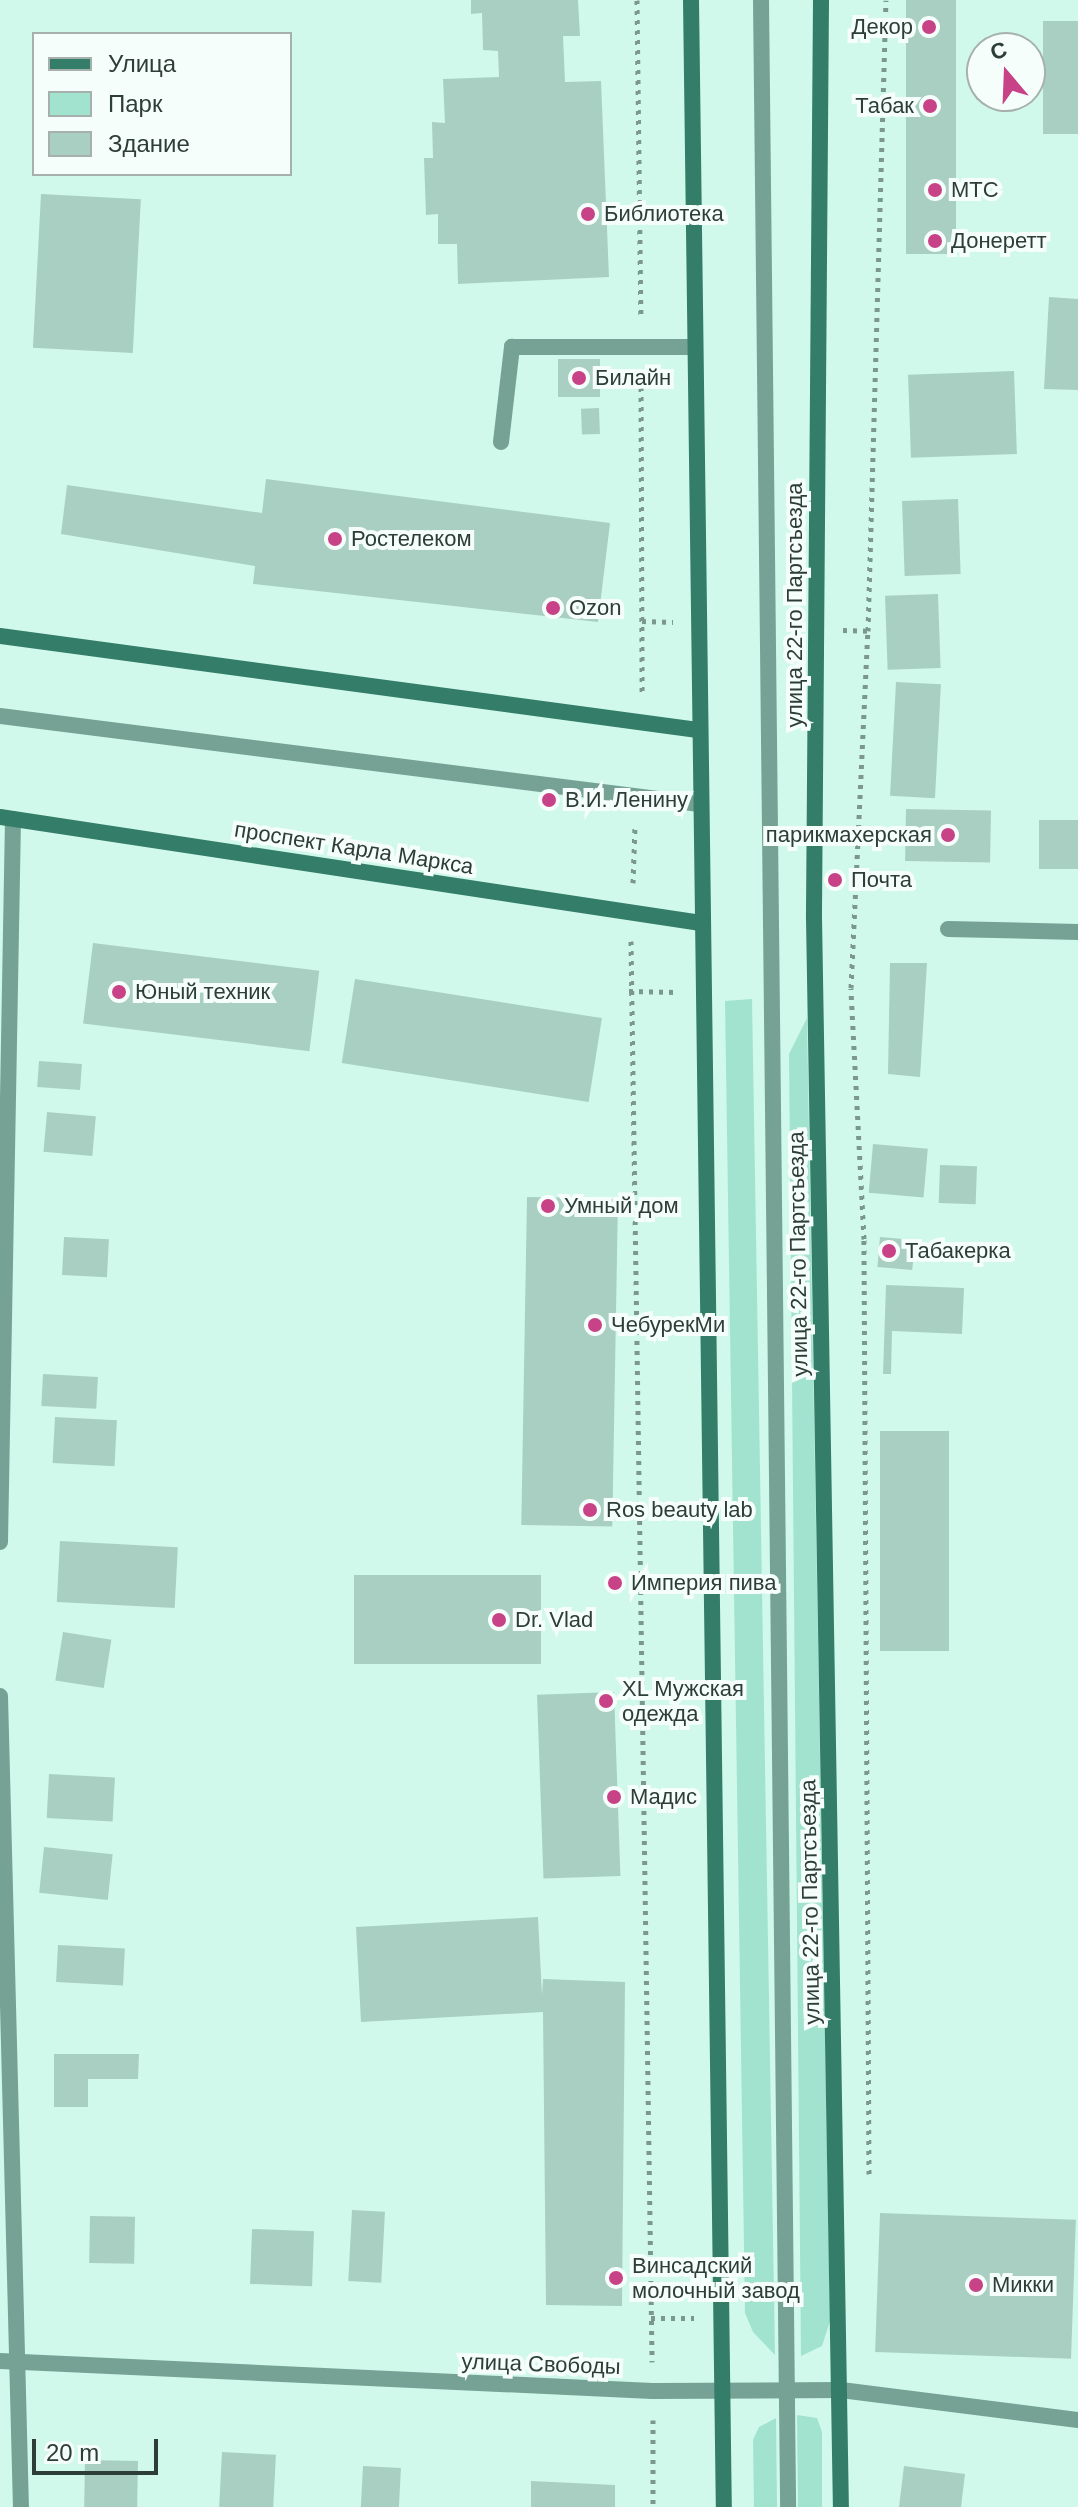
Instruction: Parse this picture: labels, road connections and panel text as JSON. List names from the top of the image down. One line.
{"streets":{"main road":["улица 22-го Партсъезда","проспект Карла Маркса"],"street":["улица Свободы"]},"crossings":[["улица 22-го Партсъезда","улица Свободы"]],"places":["Декор","Табак","МТС","Библиотека","Донеретт","Билайн","Ростелеком","Ozon","В.И. Ленину","парикмахерская","Почта","Юный техник","Умный дом","Табакерка","ЧебурекМи","Ros beauty lab","Империя пива","Dr. Vlad","XL Мужская одежда","Мадис","Винсадский молочный завод","Микки"],"legend":["Улица","Парк","Здание"],"scale_bar":"20 m","north":"top"}
